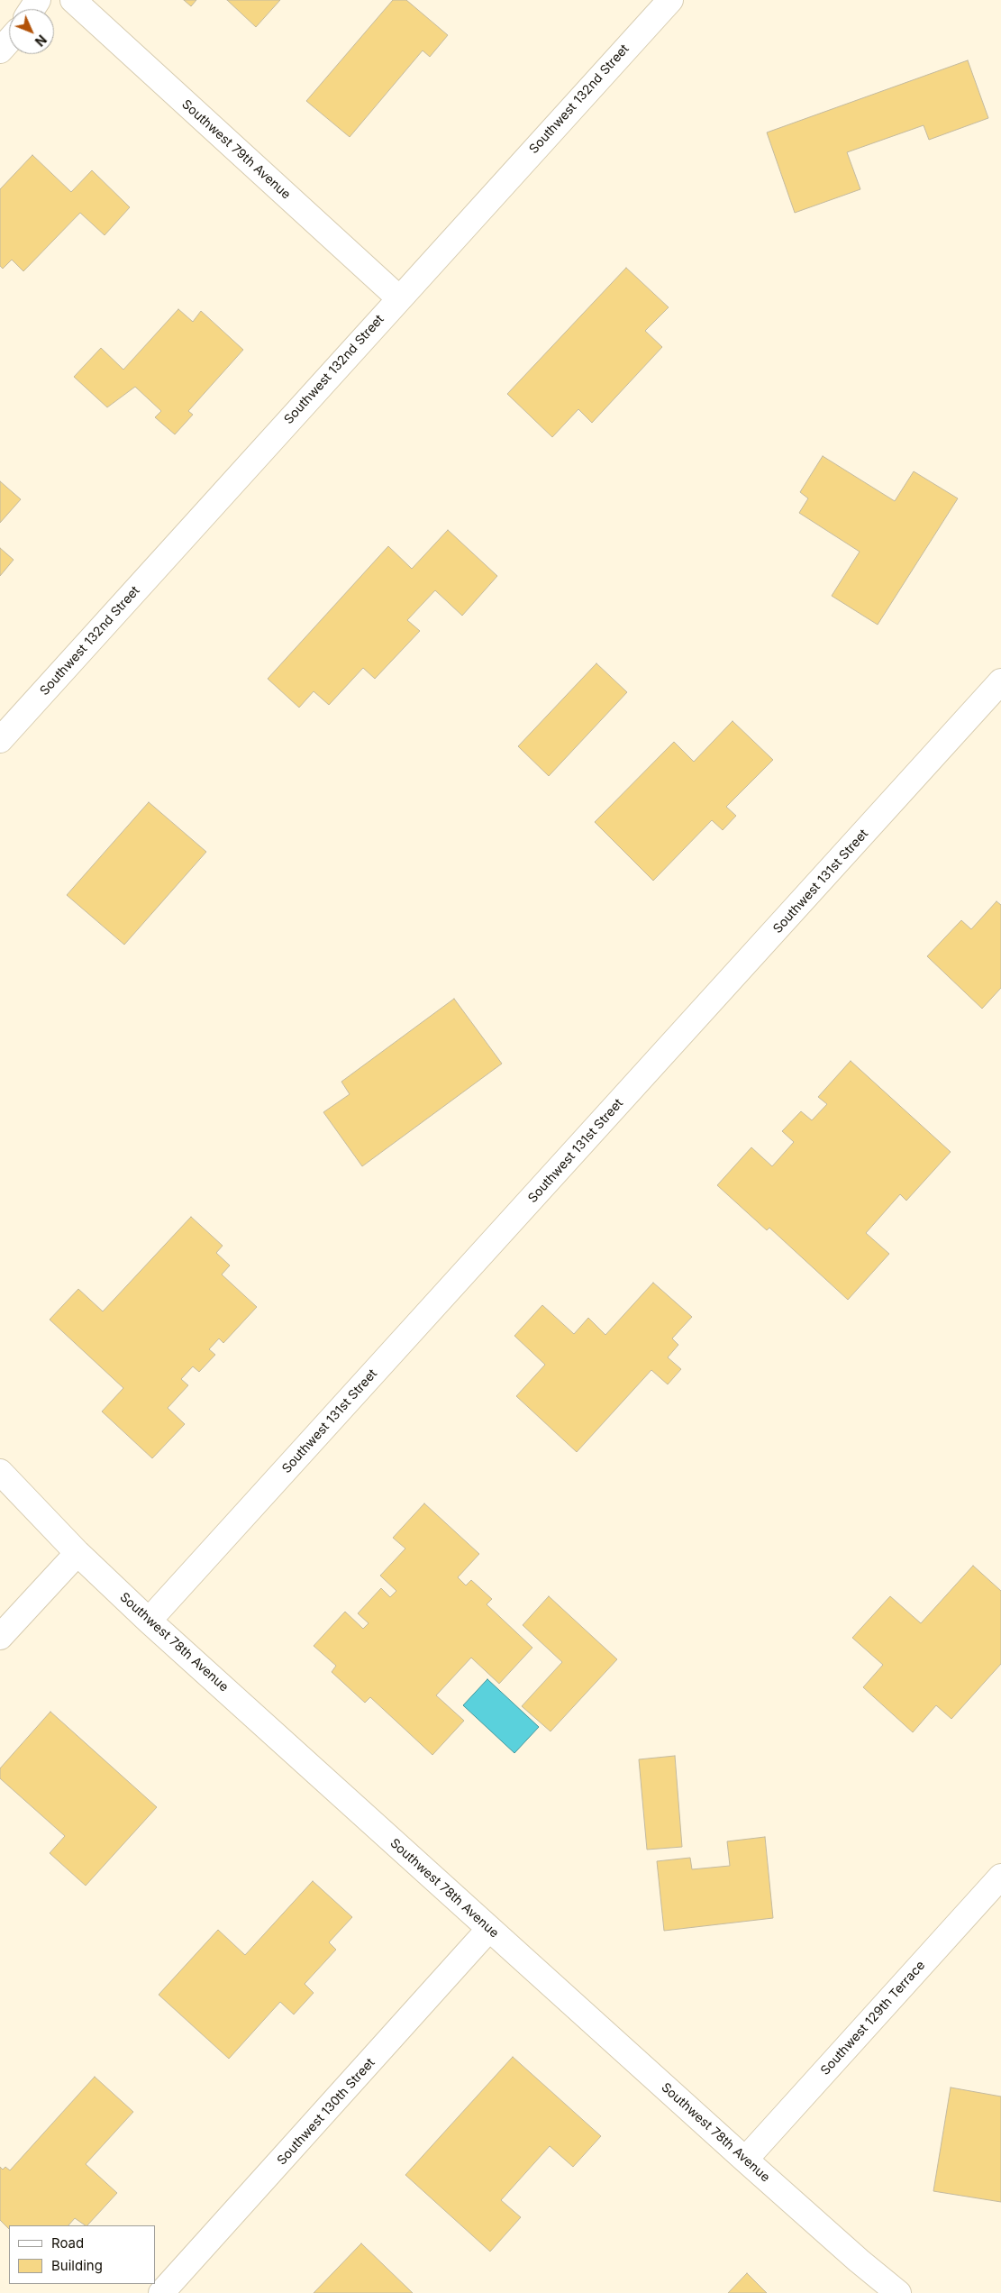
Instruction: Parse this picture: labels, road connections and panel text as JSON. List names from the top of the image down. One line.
{"streets":{"street":["Southwest 132nd Street","Southwest 79th Avenue","Southwest 131st Street","Southwest 78th Avenue","Southwest 129th Terrace","Southwest 130th Street"]},"crossings":[["Southwest 132nd Street","Southwest 79th Avenue"],["Southwest 131st Street","Southwest 78th Avenue"],["Southwest 78th Avenue","Southwest 129th Terrace"],["Southwest 78th Avenue","Southwest 130th Street"]],"legend":["Road","Building"],"north":"bottom right"}
